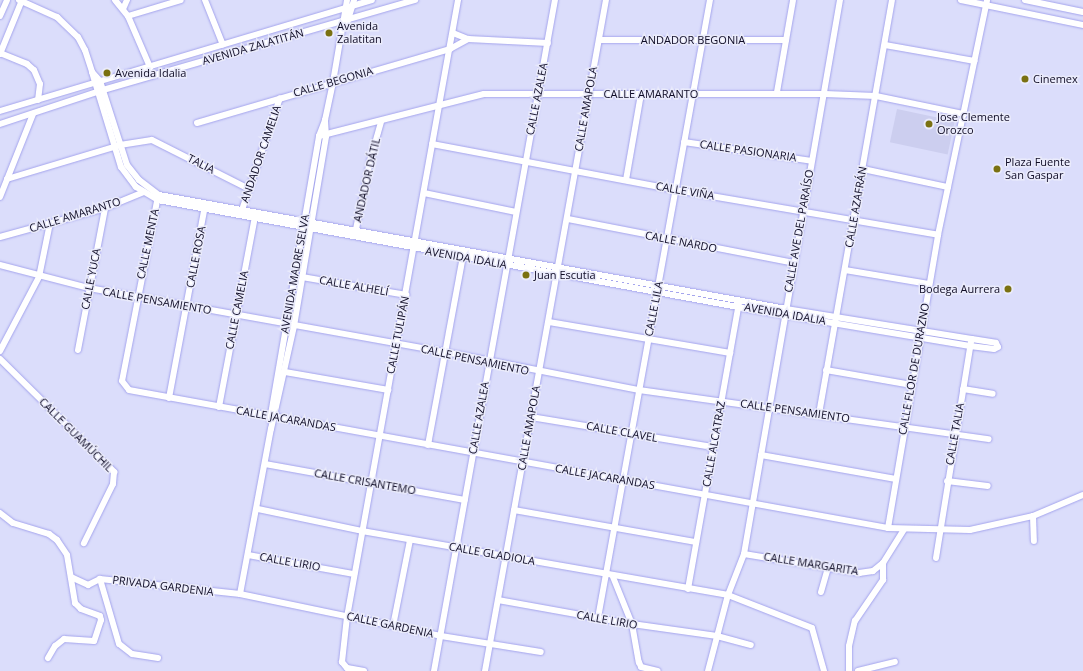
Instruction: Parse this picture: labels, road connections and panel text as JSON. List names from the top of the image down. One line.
{"streets":{"street":["ANDADOR BEGONIA","AVENIDA ZALATITÁN","CALLE BEGONIA","CALLE AMARANTO","CALLE AZALEA","CALLE AMAPOLA","CALLE PASIONARIA","ANDADOR CAMELIA","TALIA","ANDADOR DÁTIL","CALLE VIÑA","CALLE AZAFRÁN","CALLE AVE DEL PARAÍSO","CALLE NARDO","CALLE MENTA","CALLE ROSA","AVENIDA IDALIA","AVENIDA MADRE SELVA","CALLE YUCA","CALLE ALHELÍ","CALLE PENSAMIENTO","CALLE LILA","CALLE CAMELIA","CALLE TULIPÁN","CALLE FLOR DE DURAZNO","CALLE JACARANDAS","CALLE CLAVEL","CALLE TALIA","CALLE GUAMÚCHIL","CALLE ALCATRAZ","CALLE CRISANTEMO","CALLE GLADIOLA","CALLE LIRIO","CALLE MARGARITA","PRIVADA GARDENIA","CALLE GARDENIA"]},"crossings":[["ANDADOR BEGONIA","CALLE AMAPOLA"],["ANDADOR BEGONIA","CALLE LILA"],["AVENIDA ZALATITÁN","AVENIDA IDALIA"],["AVENIDA ZALATITÁN","AVENIDA MADRE SELVA"],["CALLE BEGONIA","ANDADOR CAMELIA"],["CALLE BEGONIA","AVENIDA MADRE SELVA"],["CALLE BEGONIA","CALLE TULIPÁN"],["CALLE AMARANTO","CALLE AZALEA"],["CALLE AMARANTO","CALLE AMAPOLA"],["CALLE AMARANTO","ANDADOR DÁTIL"],["CALLE AMARANTO","CALLE AZAFRÁN"],["CALLE AMARANTO","CALLE AVE DEL PARAÍSO"],["CALLE AMARANTO","AVENIDA IDALIA"],["CALLE AMARANTO","AVENIDA MADRE SELVA"],["CALLE AMARANTO","CALLE YUCA"],["CALLE AMARANTO","CALLE LILA"],["CALLE AMARANTO","CALLE TULIPÁN"],["CALLE AMARANTO","CALLE FLOR DE DURAZNO"],["CALLE AZALEA","CALLE VIÑA"],["CALLE AZALEA","AVENIDA IDALIA"],["CALLE AZALEA","CALLE PENSAMIENTO"],["CALLE AZALEA","CALLE JACARANDAS"],["CALLE AZALEA","CALLE CRISANTEMO"],["CALLE AZALEA","CALLE GLADIOLA"],["CALLE AZALEA","CALLE GARDENIA"],["CALLE AMAPOLA","CALLE VIÑA"],["CALLE AMAPOLA","CALLE NARDO"],["CALLE AMAPOLA","AVENIDA IDALIA"],["CALLE AMAPOLA","CALLE PENSAMIENTO"],["CALLE AMAPOLA","CALLE JACARANDAS"],["CALLE AMAPOLA","CALLE CLAVEL"],["CALLE AMAPOLA","CALLE GLADIOLA"],["CALLE AMAPOLA","CALLE LIRIO"],["CALLE AMAPOLA","CALLE GARDENIA"],["CALLE PASIONARIA","CALLE AVE DEL PARAÍSO"],["CALLE PASIONARIA","CALLE LILA"],["ANDADOR CAMELIA","TALIA"],["ANDADOR CAMELIA","AVENIDA IDALIA"],["TALIA","AVENIDA IDALIA"],["ANDADOR DÁTIL","AVENIDA IDALIA"],["CALLE VIÑA","CALLE AZAFRÁN"],["CALLE VIÑA","CALLE AVE DEL PARAÍSO"],["CALLE VIÑA","CALLE LILA"],["CALLE VIÑA","CALLE TULIPÁN"],["CALLE VIÑA","CALLE FLOR DE DURAZNO"],["CALLE AZAFRÁN","AVENIDA IDALIA"],["CALLE AZAFRÁN","CALLE PENSAMIENTO"],["CALLE AVE DEL PARAÍSO","CALLE NARDO"],["CALLE AVE DEL PARAÍSO","AVENIDA IDALIA"],["CALLE AVE DEL PARAÍSO","CALLE PENSAMIENTO"],["CALLE AVE DEL PARAÍSO","CALLE JACARANDAS"],["CALLE AVE DEL PARAÍSO","CALLE GLADIOLA"],["CALLE AVE DEL PARAÍSO","CALLE LIRIO"],["CALLE AVE DEL PARAÍSO","CALLE MARGARITA"],["CALLE NARDO","CALLE LILA"],["CALLE MENTA","AVENIDA IDALIA"],["CALLE MENTA","CALLE PENSAMIENTO"],["CALLE MENTA","CALLE JACARANDAS"],["CALLE ROSA","AVENIDA IDALIA"],["CALLE ROSA","CALLE PENSAMIENTO"],["CALLE ROSA","CALLE JACARANDAS"],["AVENIDA IDALIA","AVENIDA MADRE SELVA"],["AVENIDA IDALIA","CALLE LILA"],["AVENIDA IDALIA","CALLE CAMELIA"],["AVENIDA IDALIA","CALLE TULIPÁN"],["AVENIDA IDALIA","CALLE FLOR DE DURAZNO"],["AVENIDA IDALIA","CALLE TALIA"],["AVENIDA IDALIA","CALLE ALCATRAZ"],["AVENIDA MADRE SELVA","CALLE ALHELÍ"],["AVENIDA MADRE SELVA","CALLE PENSAMIENTO"],["AVENIDA MADRE SELVA","CALLE JACARANDAS"],["AVENIDA MADRE SELVA","CALLE CRISANTEMO"],["AVENIDA MADRE SELVA","CALLE GLADIOLA"],["AVENIDA MADRE SELVA","CALLE LIRIO"],["AVENIDA MADRE SELVA","PRIVADA GARDENIA"],["AVENIDA MADRE SELVA","CALLE GARDENIA"],["CALLE YUCA","CALLE PENSAMIENTO"],["CALLE ALHELÍ","CALLE TULIPÁN"],["CALLE PENSAMIENTO","CALLE LILA"],["CALLE PENSAMIENTO","CALLE CAMELIA"],["CALLE PENSAMIENTO","CALLE TULIPÁN"],["CALLE PENSAMIENTO","CALLE FLOR DE DURAZNO"],["CALLE PENSAMIENTO","CALLE TALIA"],["CALLE PENSAMIENTO","CALLE ALCATRAZ"],["CALLE LILA","CALLE JACARANDAS"],["CALLE LILA","CALLE CLAVEL"],["CALLE LILA","CALLE GLADIOLA"],["CALLE LILA","CALLE LIRIO"],["CALLE CAMELIA","CALLE JACARANDAS"],["CALLE TULIPÁN","CALLE JACARANDAS"],["CALLE TULIPÁN","CALLE CRISANTEMO"],["CALLE TULIPÁN","CALLE GLADIOLA"],["CALLE TULIPÁN","CALLE LIRIO"],["CALLE TULIPÁN","CALLE GARDENIA"],["CALLE FLOR DE DURAZNO","CALLE JACARANDAS"],["CALLE JACARANDAS","CALLE TALIA"],["CALLE JACARANDAS","CALLE ALCATRAZ"],["CALLE CLAVEL","CALLE ALCATRAZ"],["CALLE ALCATRAZ","CALLE GLADIOLA"],["PRIVADA GARDENIA","CALLE GARDENIA"]],"places":["Avenida Zalatitan","Avenida Idalia","Cinemex","Jose Clemente Orozco","Plaza Fuente San Gaspar","Juan Escutia","Bodega Aurrera"]}
